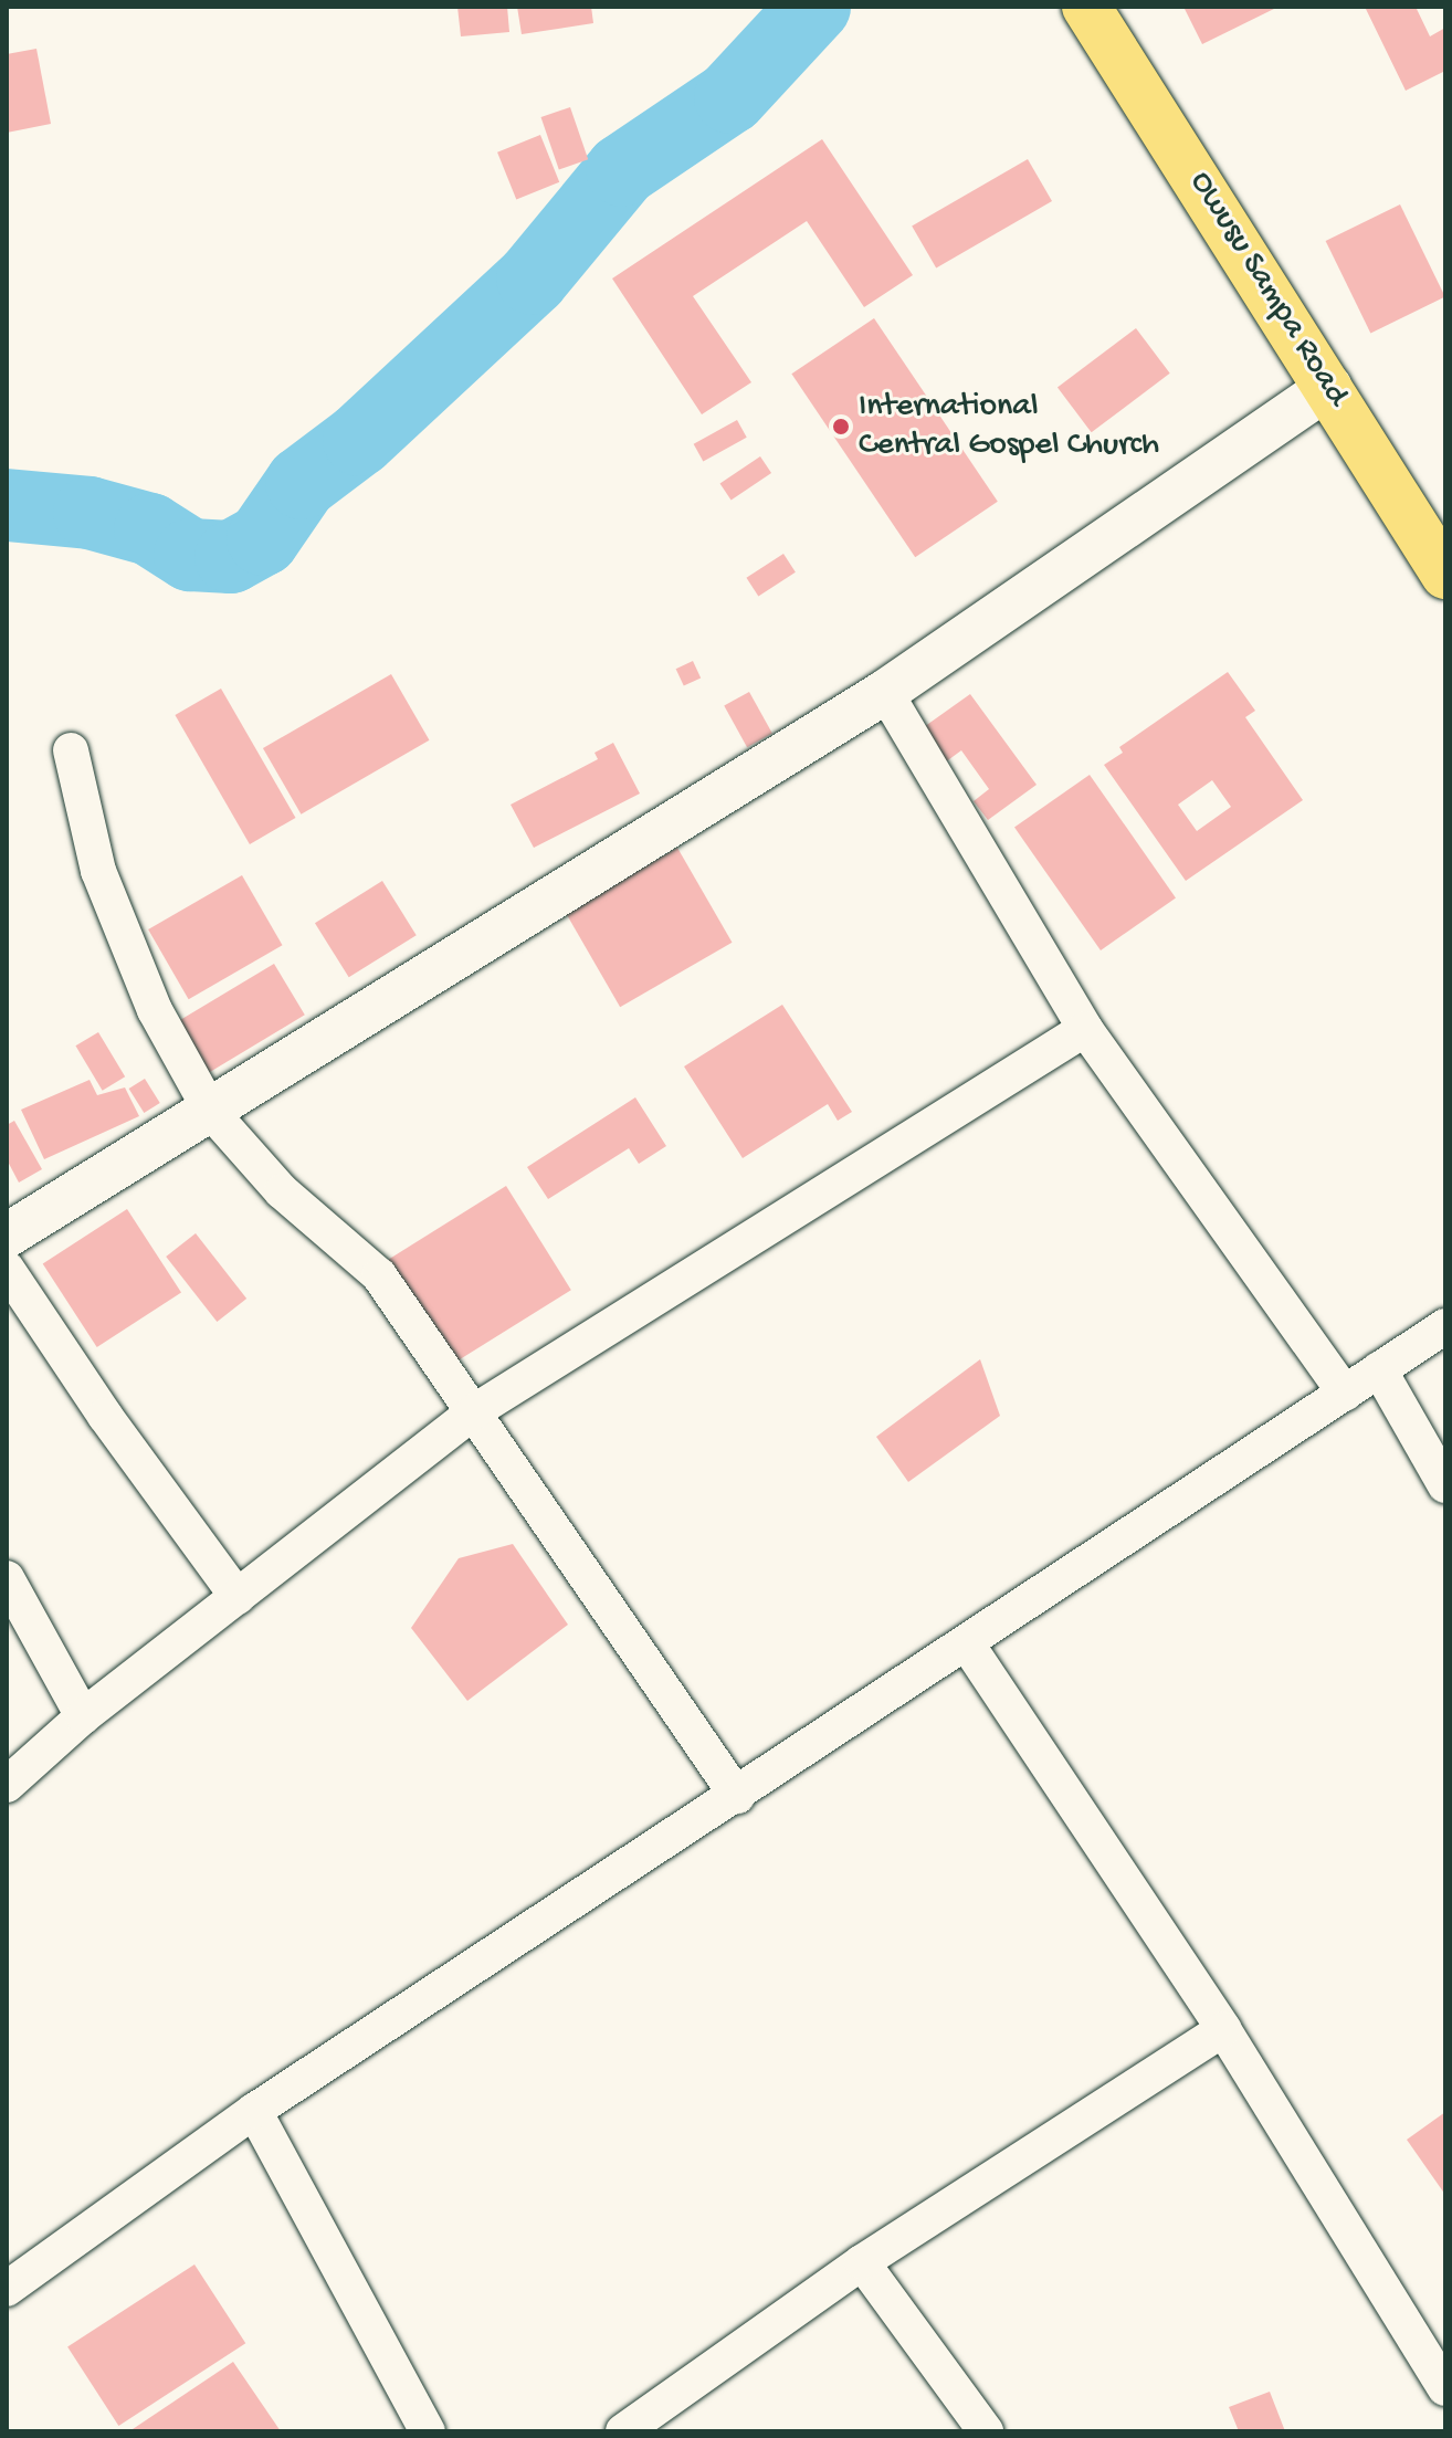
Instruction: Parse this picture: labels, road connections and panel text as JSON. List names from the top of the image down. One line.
{"streets":{"main road":["Owusu Sampa Road"]},"places":["International Central Gospel Church"]}
